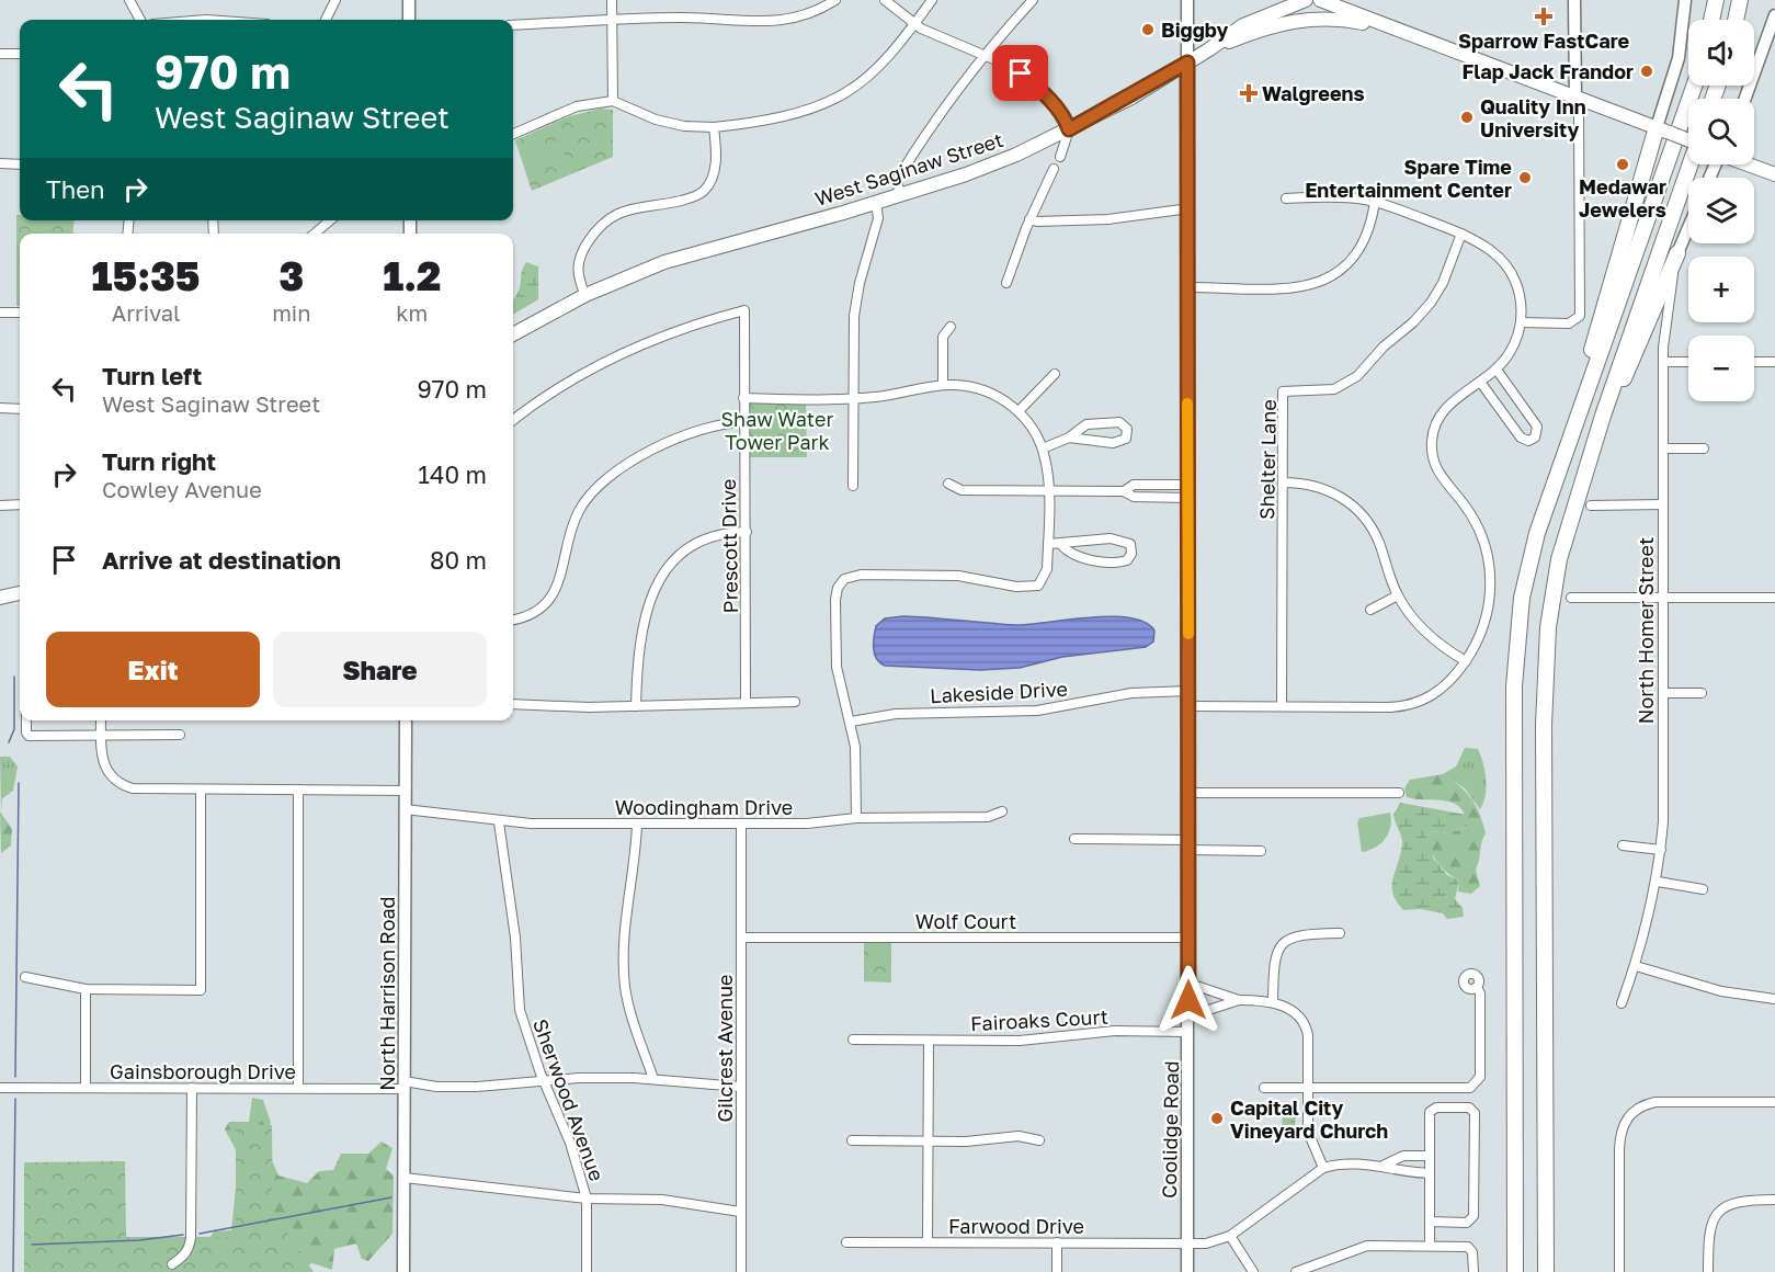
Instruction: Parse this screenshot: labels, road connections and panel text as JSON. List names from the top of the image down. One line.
{"streets":{"main road":["West Saginaw Street"],"street":["Shelter Lane","Prescott Drive","North Homer Street","Lakeside Drive","Woodingham Drive","Wolf Court","North Harrison Road","Fairoaks Court","Gilcrest Avenue","Gainsborough Drive","Sherwood Avenue","Coolidge Road","Farwood Drive"]},"crossings":[["West Saginaw Street","Coolidge Road"],["Lakeside Drive","Coolidge Road"],["Woodingham Drive","North Harrison Road"],["Woodingham Drive","Gilcrest Avenue"],["Woodingham Drive","Sherwood Avenue"],["Wolf Court","Gilcrest Avenue"],["Wolf Court","Coolidge Road"],["North Harrison Road","Gainsborough Drive"],["Fairoaks Court","Coolidge Road"],["Gilcrest Avenue","Gainsborough Drive"],["Gainsborough Drive","Sherwood Avenue"],["Coolidge Road","Farwood Drive"]],"parks":["Shaw Water Tower Park"],"places":{"health":["Sparrow FastCare","Walgreens"],"other":["Biggby","Flap Jack Frandor","Quality Inn University","Medawar Jewelers","Spare Time Entertainment Center","Capital City Vineyard Church"]},"page":{"map_buttons":["+","−"],"turn":["970 m","West Saginaw Street"],"then":"Then","eta":["15:35","Arrival","3","min","1.2","km"],"list":[{"name":"Turn left","note":"West Saginaw Street","value":"970 m"},{"name":"Turn right","note":"Cowley Avenue","value":"140 m"},{"name":"Arrive at destination","value":"80 m"}],"buttons":["Exit","Share"]}}
